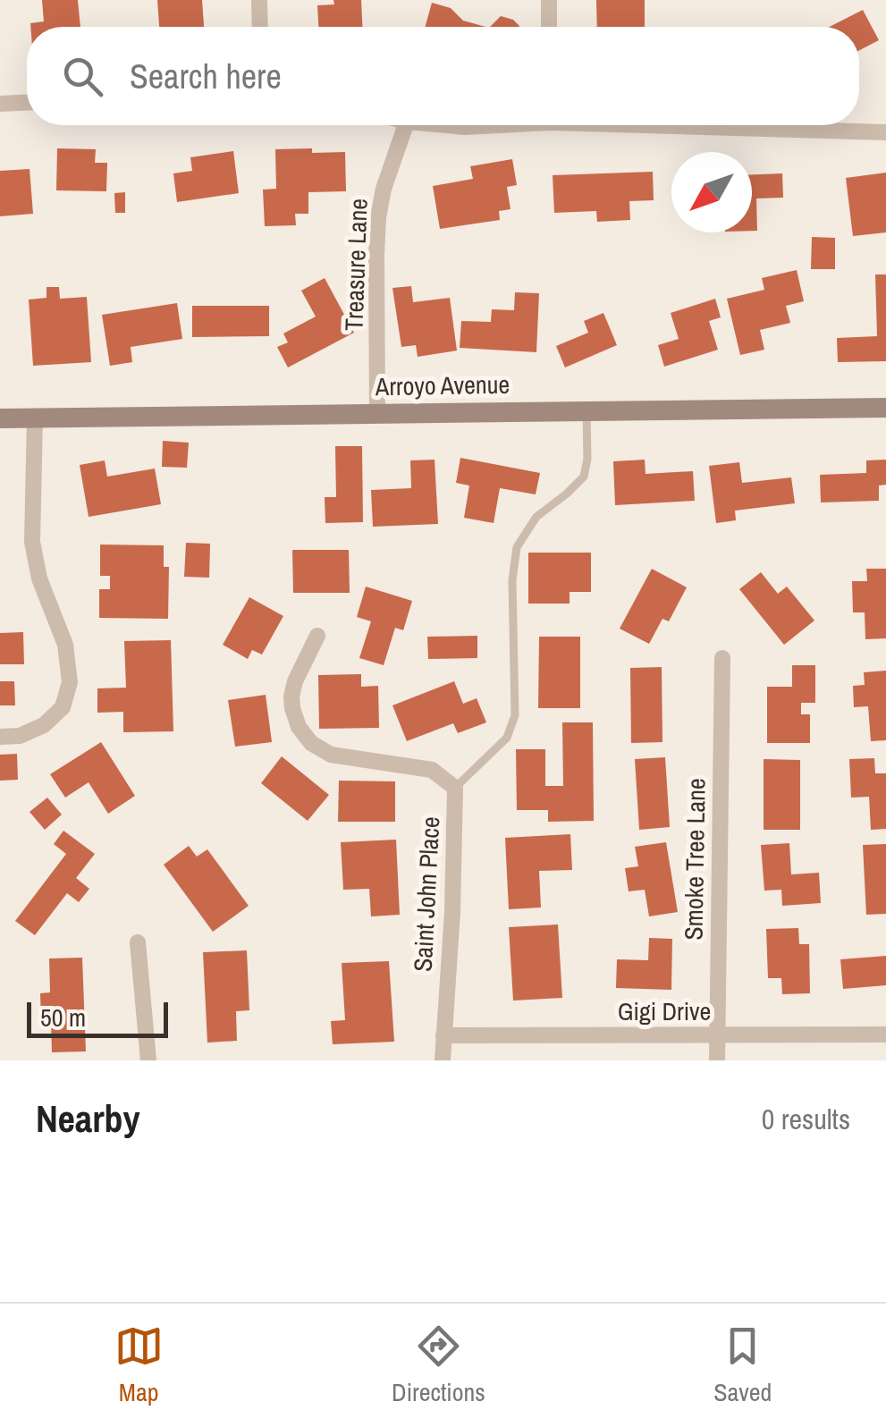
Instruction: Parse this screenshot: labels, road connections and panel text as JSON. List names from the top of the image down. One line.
{"streets":{"street":["Treasure Lane","Arroyo Avenue","Smoke Tree Lane","Saint John Place","Gigi Drive"]},"crossings":[["Treasure Lane","Arroyo Avenue"],["Smoke Tree Lane","Gigi Drive"],["Saint John Place","Gigi Drive"]],"scale_bar":"50 m","north":"bottom left","page":{"search":"Search here","scale":"50 m","heading":["Nearby","0 results"],"nav":["Map","Directions","Saved"]}}
